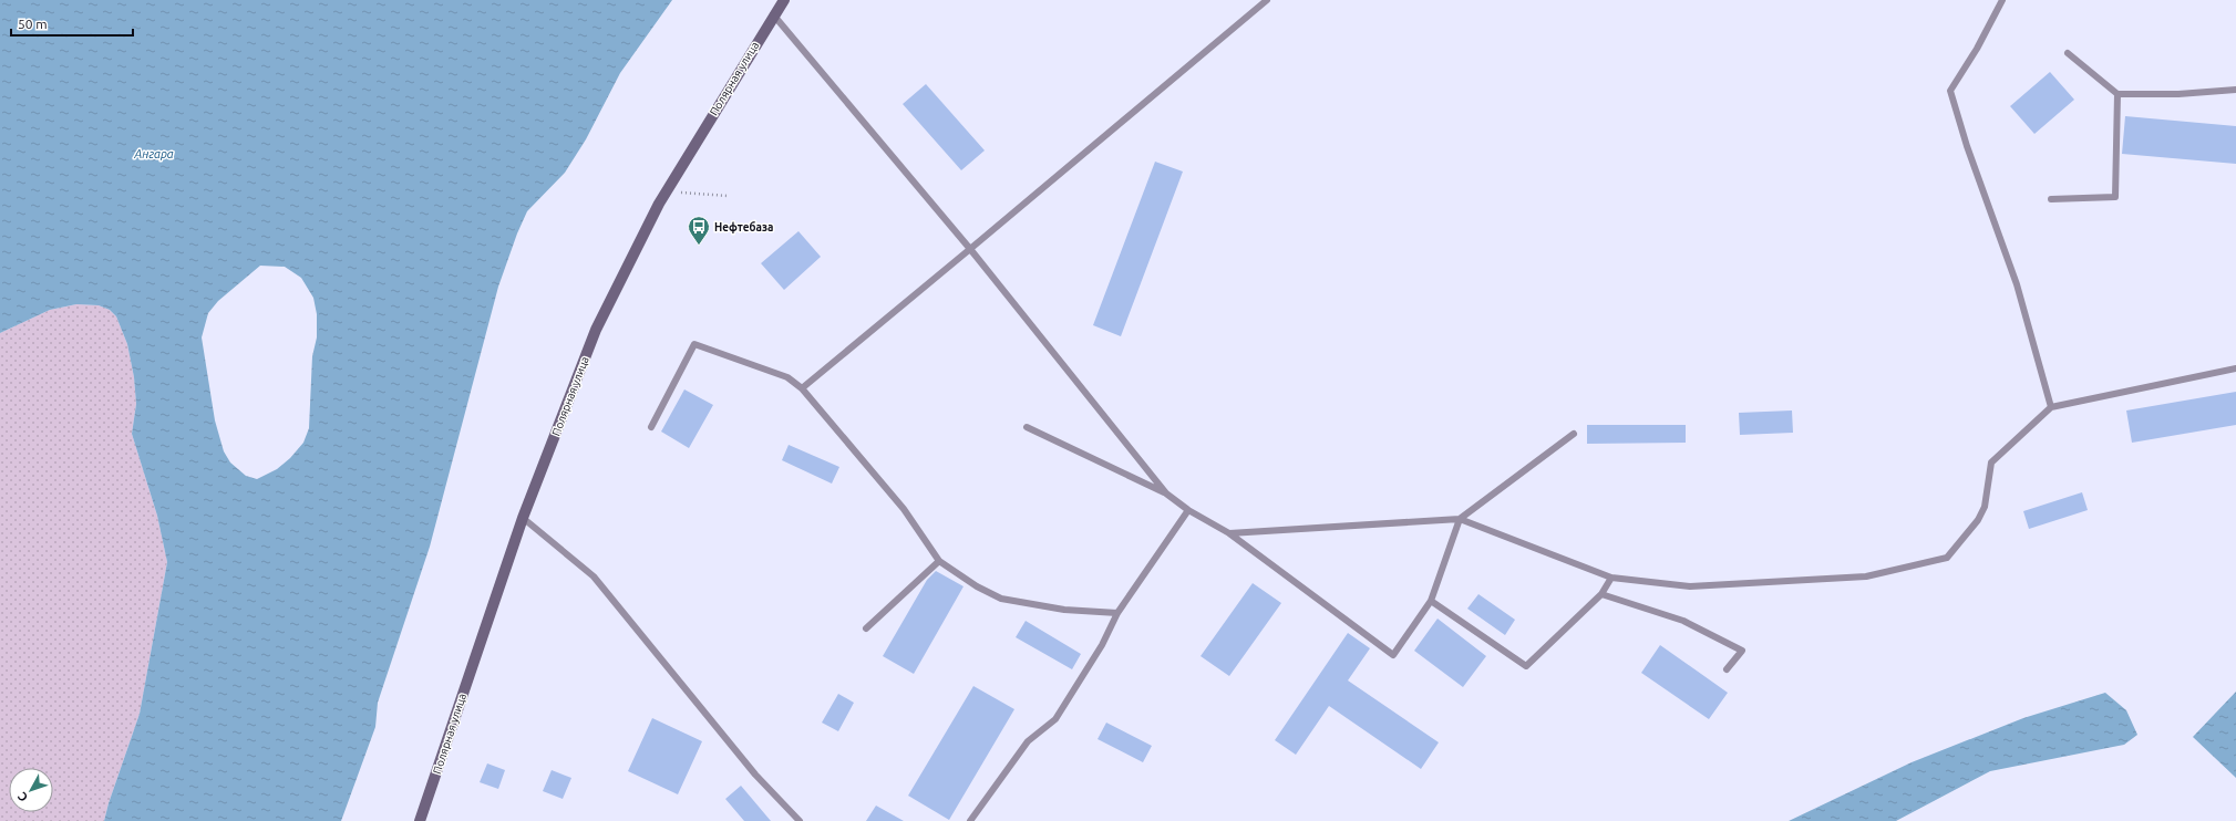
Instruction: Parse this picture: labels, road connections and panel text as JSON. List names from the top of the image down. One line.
{"streets":{"main road":["Полярная улица"]},"water":["Ангара"],"places":{"bus stop":["Нефтебаза"]},"scale_bar":"50 m","north":"bottom left"}
